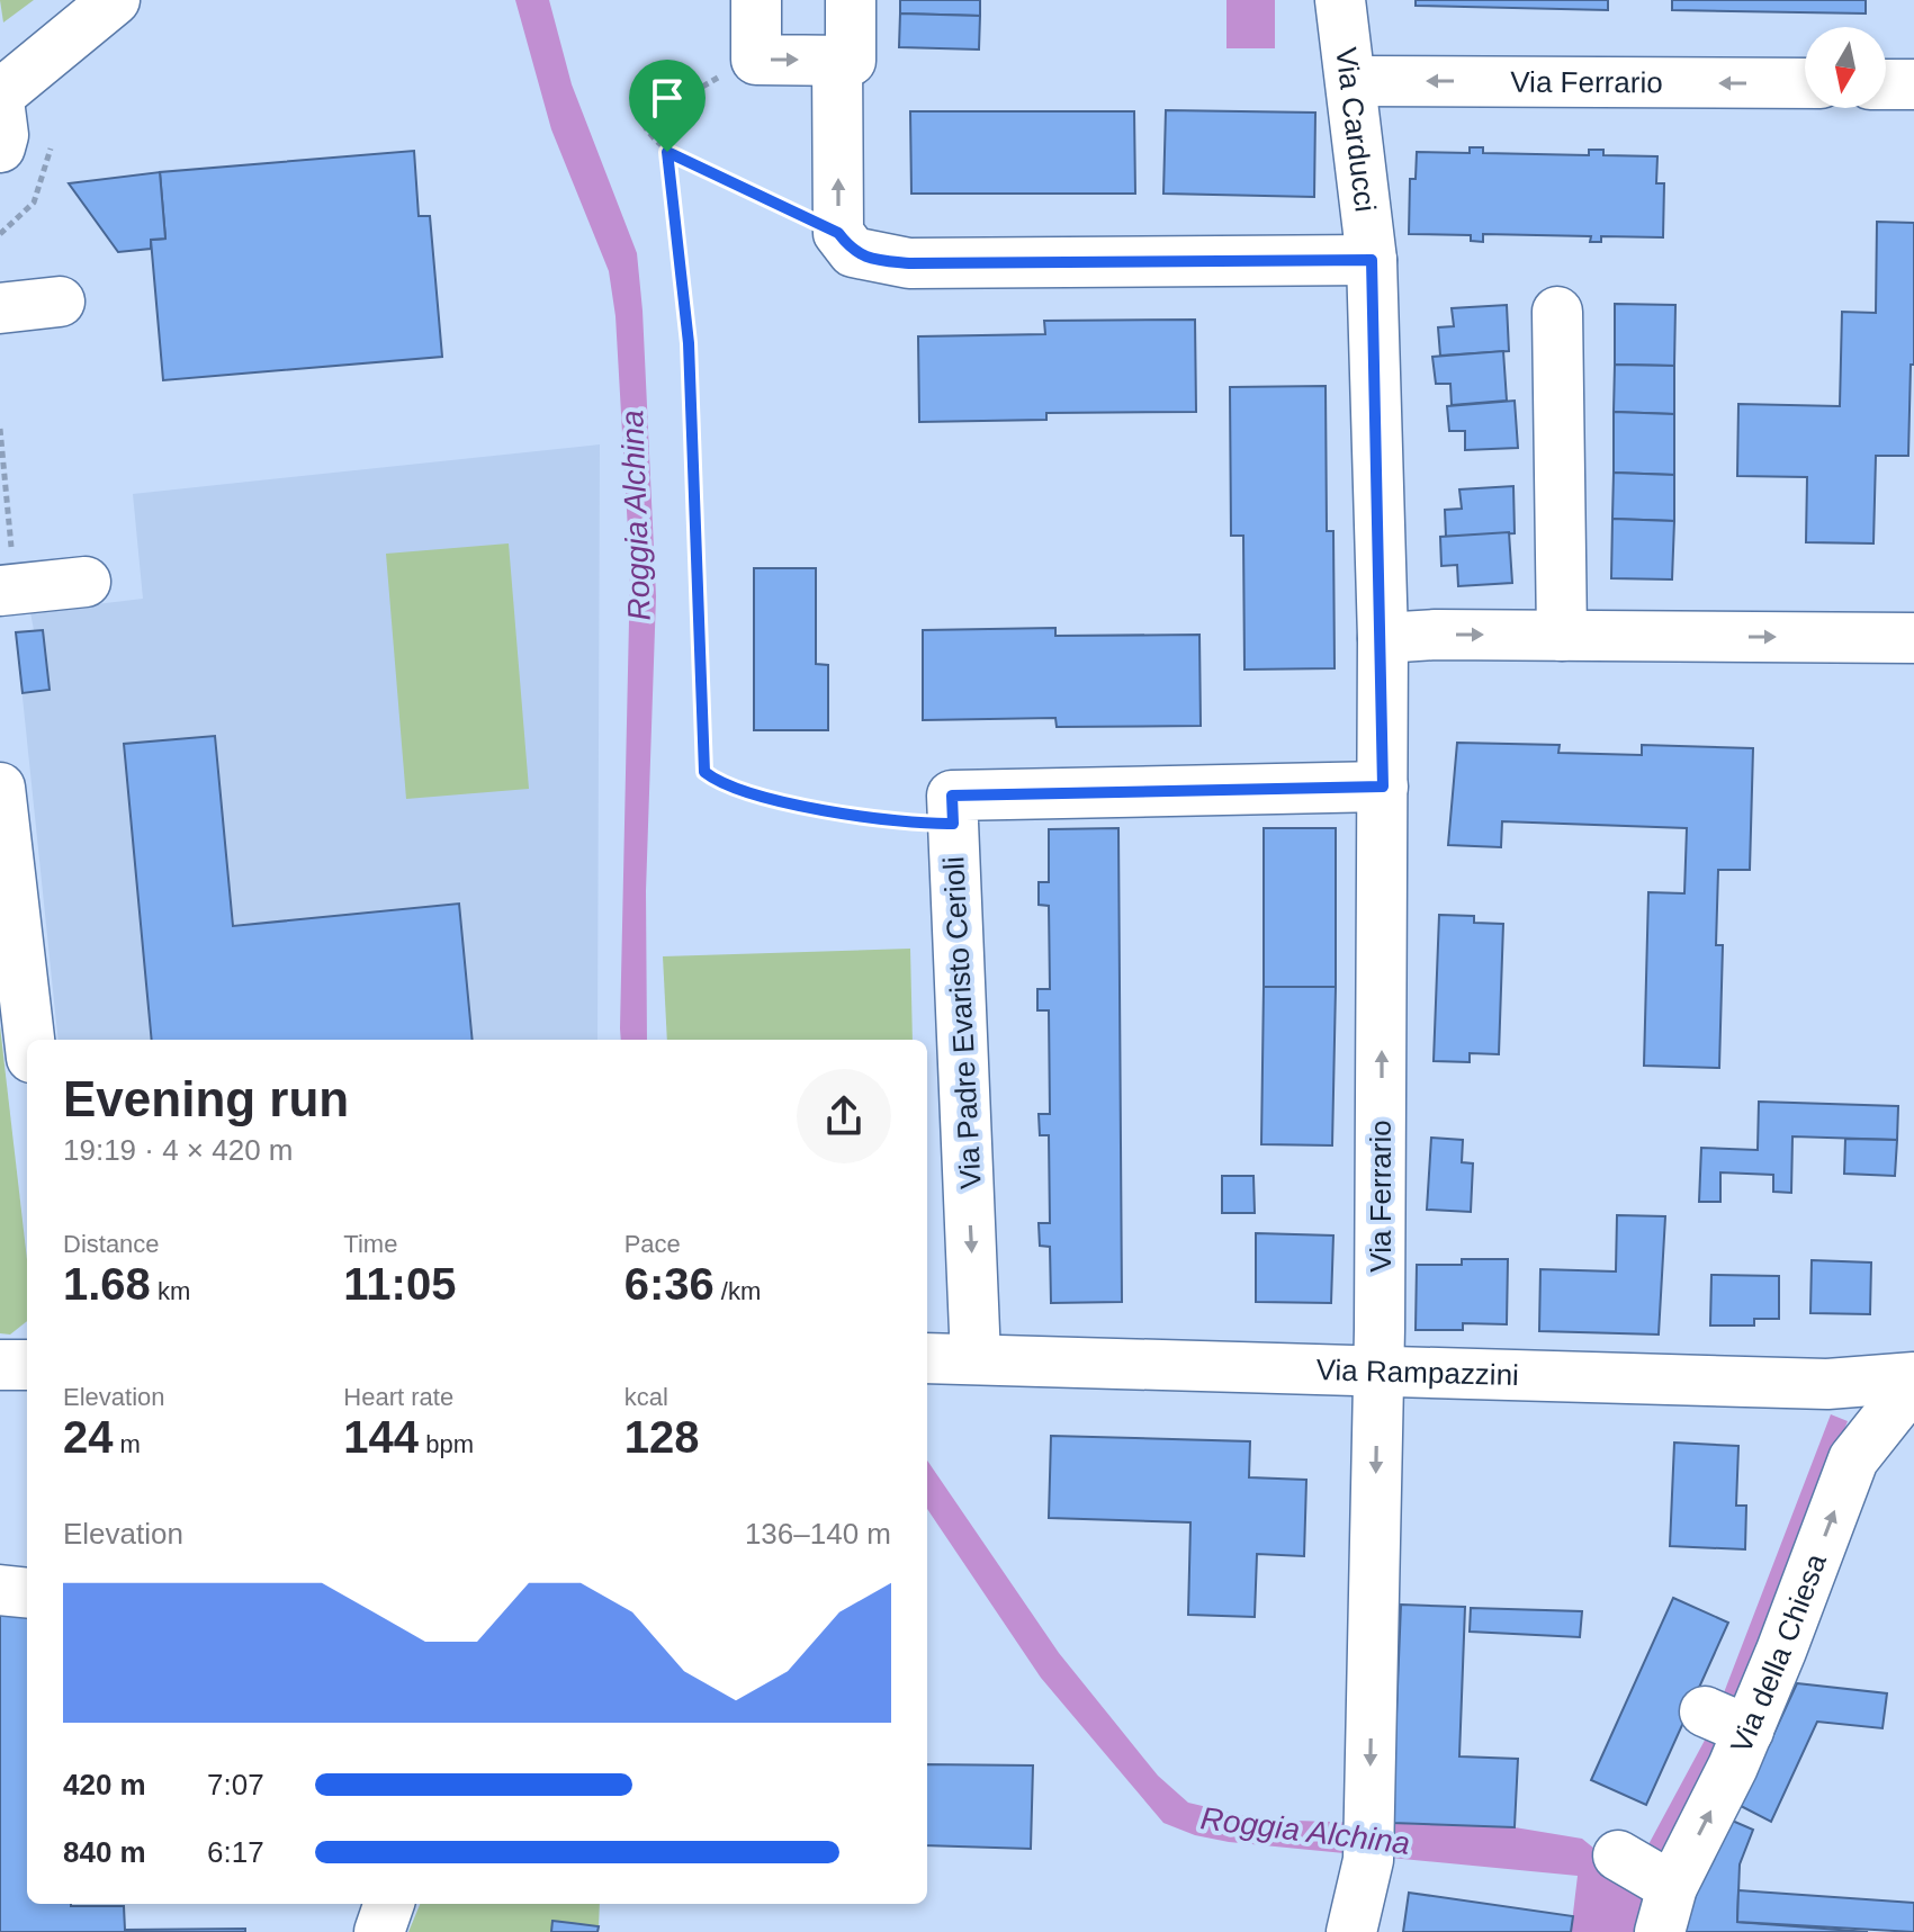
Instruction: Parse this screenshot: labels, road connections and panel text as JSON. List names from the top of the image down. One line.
{"streets":{"street":["Via Ferrario","Via Carducci","Via Padre Evaristo Cerioli","Via Rampazzini","Via della Chiesa"]},"crossings":[["Via Ferrario","Via Carducci"],["Via Ferrario","Via Padre Evaristo Cerioli"],["Via Ferrario","Via Rampazzini"],["Via Padre Evaristo Cerioli","Via Rampazzini"],["Via Rampazzini","Via della Chiesa"]],"one_way":["Via Padre Evaristo Cerioli","Via della Chiesa"],"water":["Roggia Alchina"],"north":"bottom","page":{"heading":["Evening run","19:19 · 4 × 420 m"],"stats":[["Distance","1.68 km"],["Time","11:05"],["Pace","6:36 /km"],["Elevation","24 m"],["Heart rate","144 bpm"],["kcal","128"]],"chart":["Elevation","136–140 m"],"list":[{"name":"420 m","note":"7:07"},{"name":"840 m","note":"6:17"}]}}
